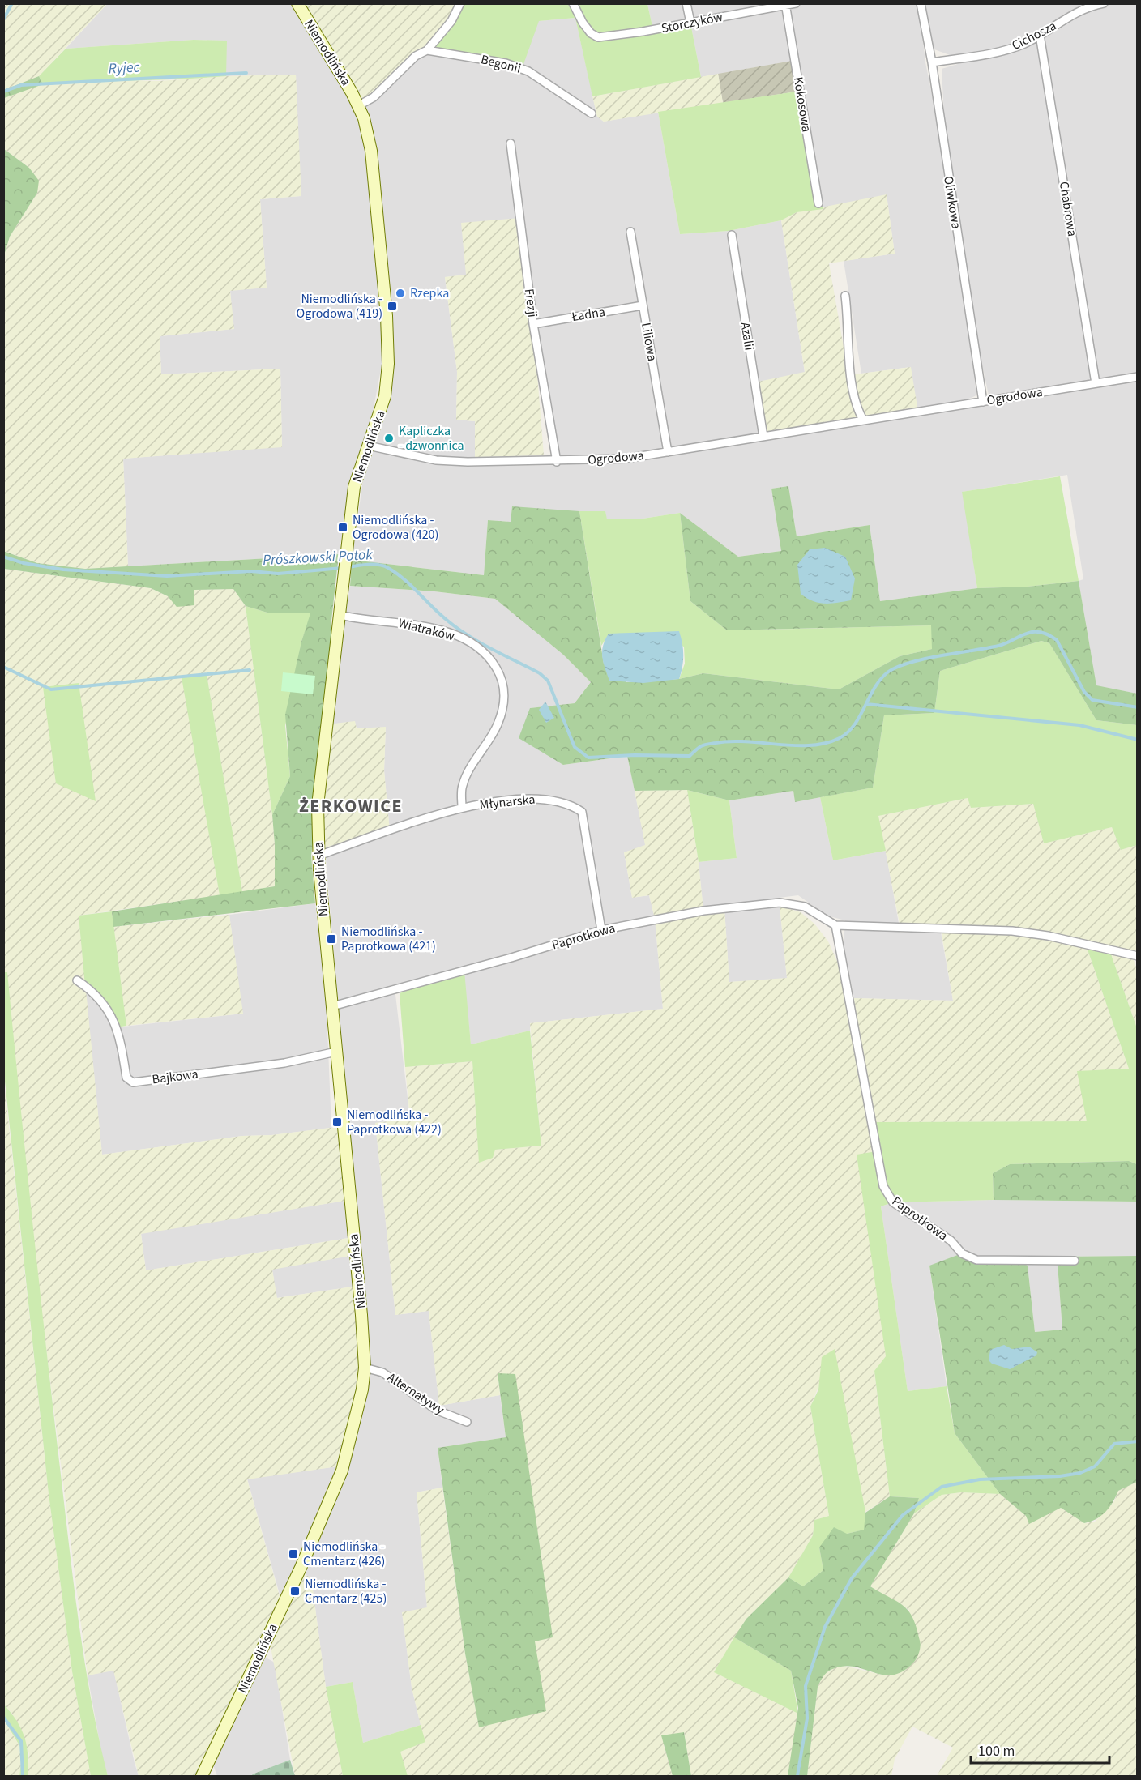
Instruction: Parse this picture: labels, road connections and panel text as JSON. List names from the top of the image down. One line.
{"streets":{"main road":["Niemodlińska"],"street":["Storczyków","Cichosza","Begonii","Kokosowa","Oliwkowa","Chabrowa","Frezji","Ładna","Azalii","Liliowa","Ogrodowa","Wiatraków","Młynarska","Paprotkowa","Bajkowa","Alternatywy"]},"crossings":[["Storczyków","Kokosowa"],["Cichosza","Oliwkowa"],["Cichosza","Chabrowa"],["Niemodlińska","Ogrodowa"],["Niemodlińska","Wiatraków"],["Niemodlińska","Młynarska"],["Niemodlińska","Paprotkowa"],["Niemodlińska","Bajkowa"],["Niemodlińska","Alternatywy"],["Oliwkowa","Ogrodowa"],["Chabrowa","Ogrodowa"],["Frezji","Ładna"],["Frezji","Ogrodowa"],["Ładna","Liliowa"],["Azalii","Ogrodowa"],["Liliowa","Ogrodowa"],["Wiatraków","Młynarska"],["Młynarska","Paprotkowa"]],"districts":["ŻERKOWICE"],"water":["Ryjec","Prószkowski Potok"],"places":{"other":["Rzepka","Kapliczka - dzwonnica"],"transit":["Niemodlińska - Ogrodowa (419)","Niemodlińska - Ogrodowa (420)","Niemodlińska - Paprotkowa (421)","Niemodlińska - Paprotkowa (422)","Niemodlińska - Cmentarz (426)","Niemodlińska - Cmentarz (425)"]},"scale_bar":"100 m"}
